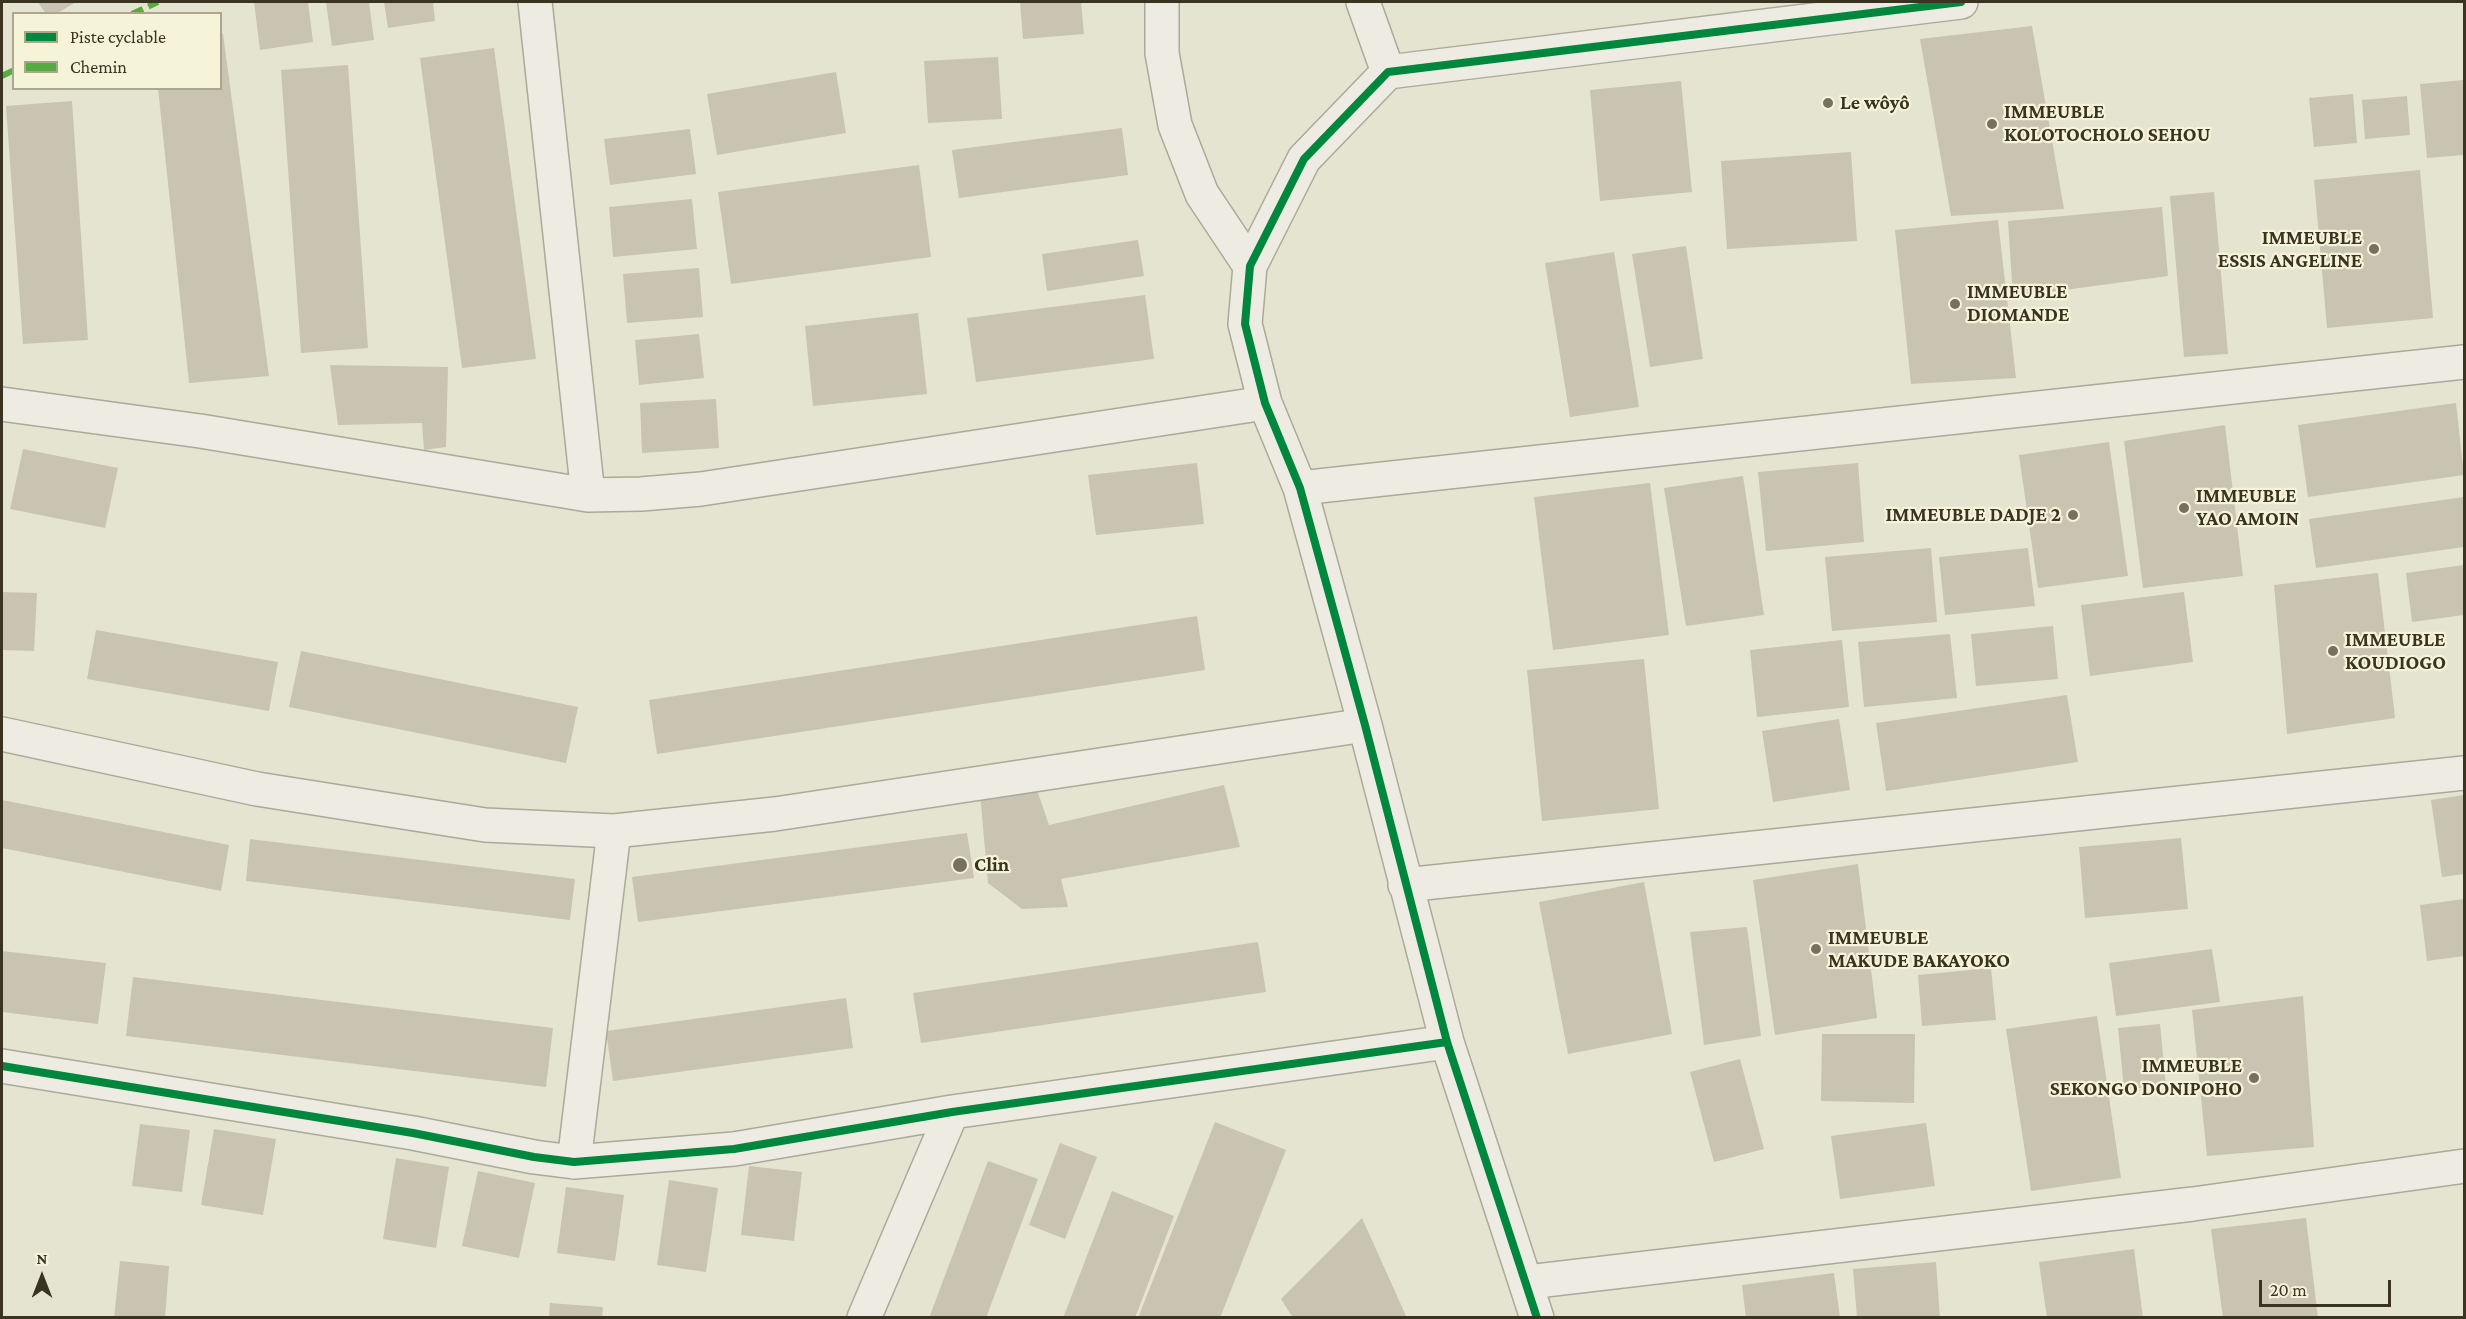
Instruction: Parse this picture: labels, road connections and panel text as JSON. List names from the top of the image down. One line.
{"places":["Le wôyô","IMMEUBLE KOLOTOCHOLO SEHOU","IMMEUBLE ESSIS ANGELINE","IMMEUBLE DIOMANDE","IMMEUBLE YAO AMOIN","IMMEUBLE DADJE 2","IMMEUBLE KOUDIOGO","Clin","IMMEUBLE MAKUDE BAKAYOKO","IMMEUBLE SEKONGO DONIPOHO"],"legend":["Piste cyclable","Chemin"],"scale_bar":"20 m","north":"top"}
